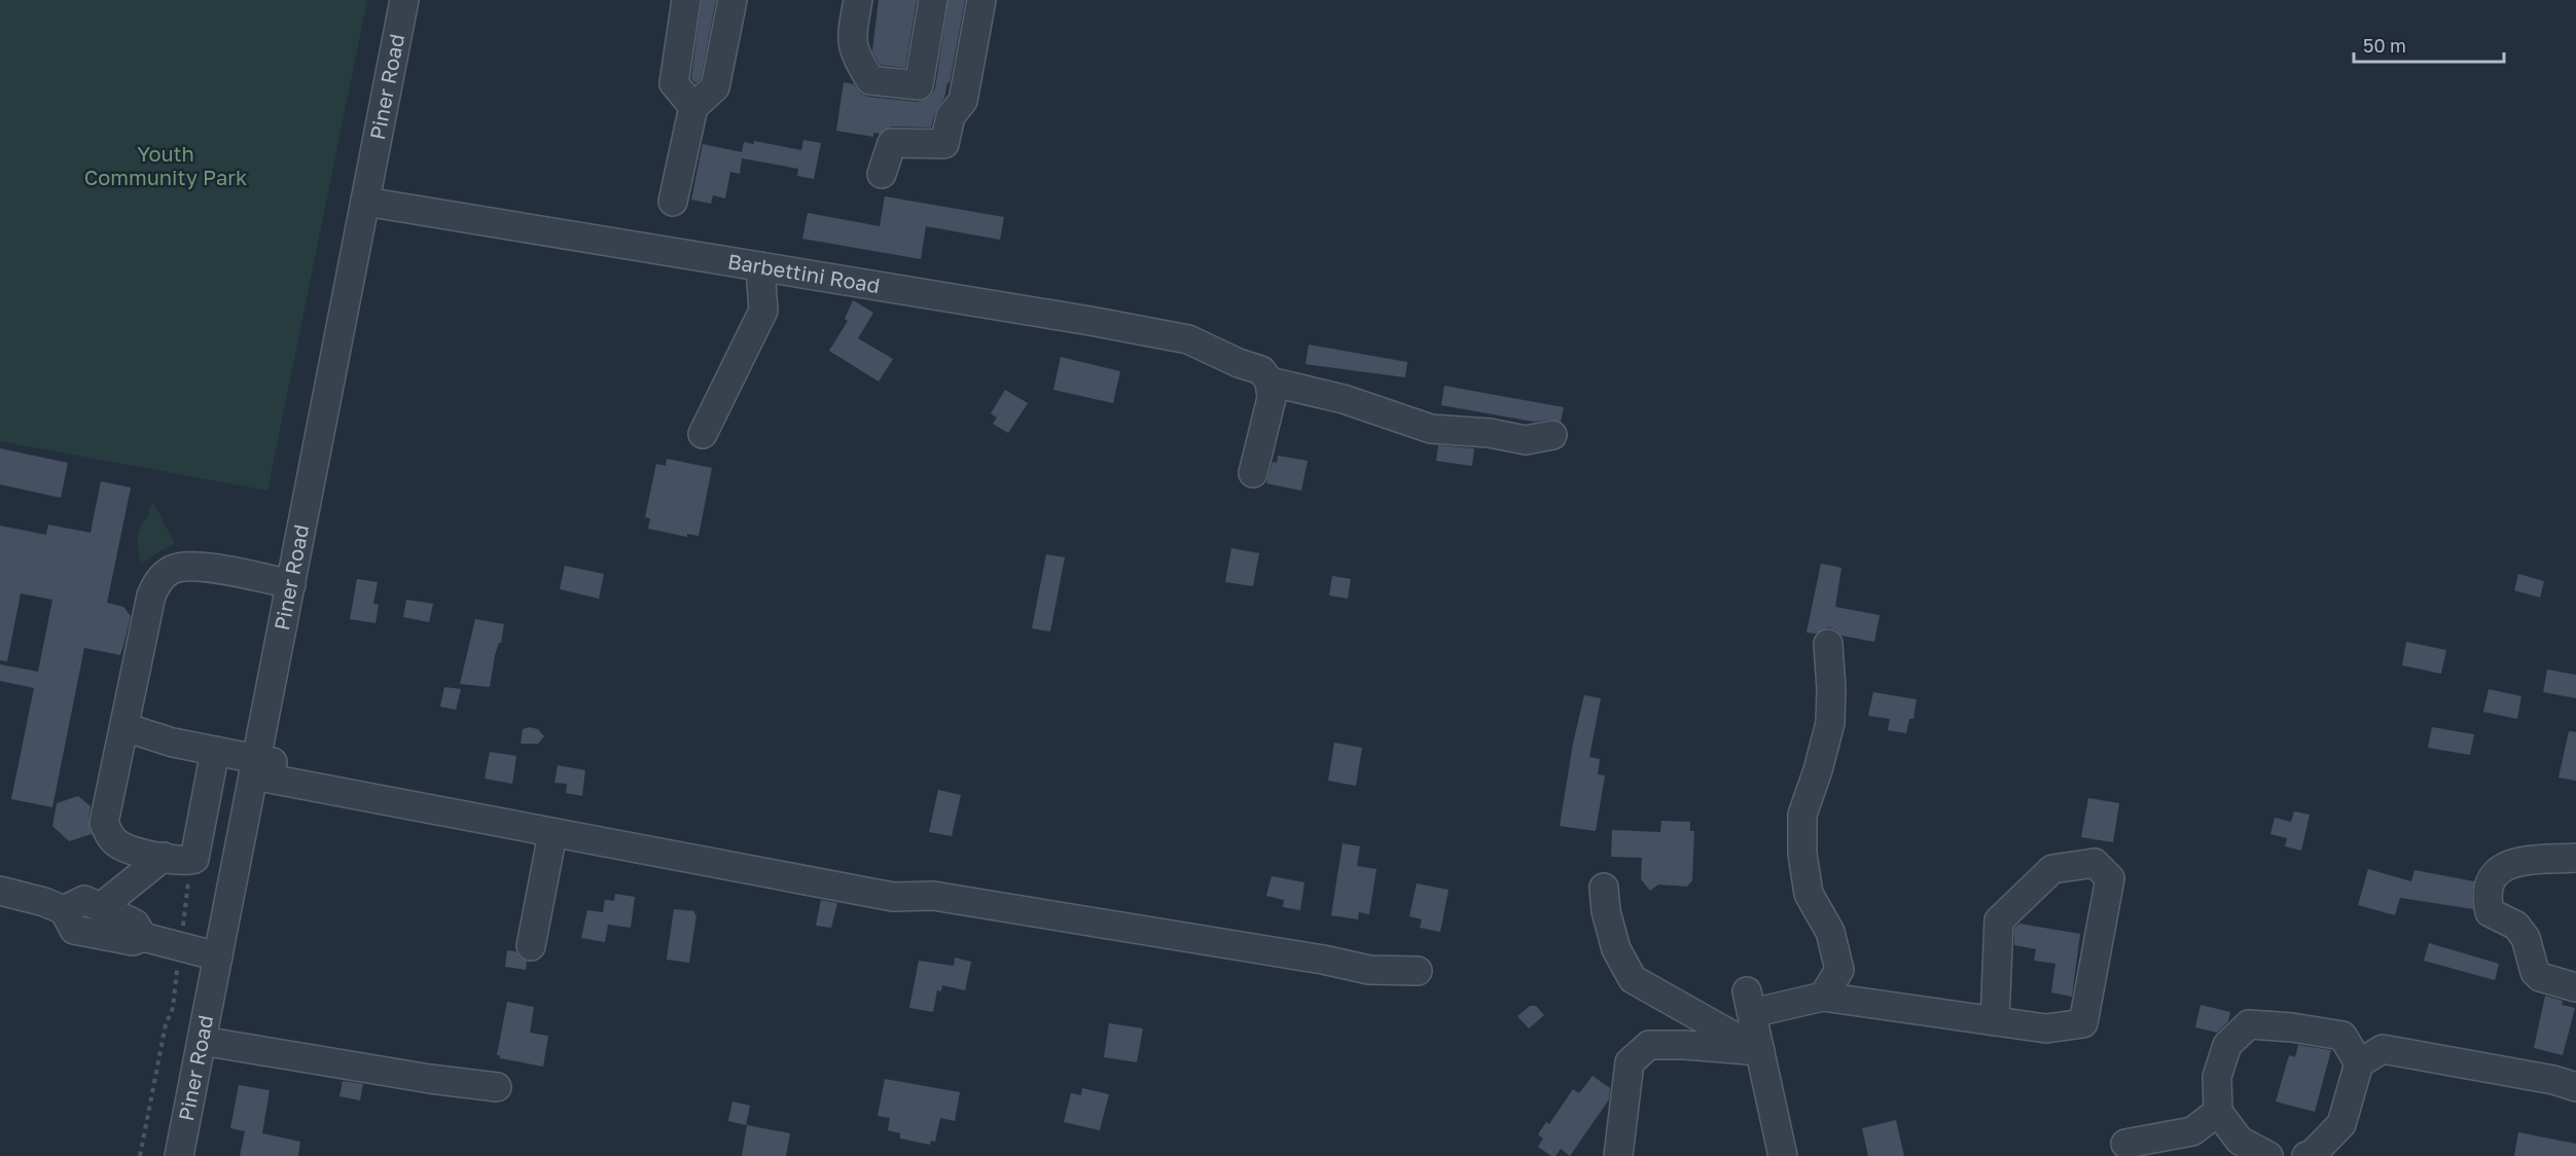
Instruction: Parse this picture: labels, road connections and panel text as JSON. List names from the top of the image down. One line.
{"streets":{"street":["Piner Road","Barbettini Road"]},"crossings":[["Piner Road","Barbettini Road"]],"parks":["Youth Community Park"],"scale_bar":"50 m"}
